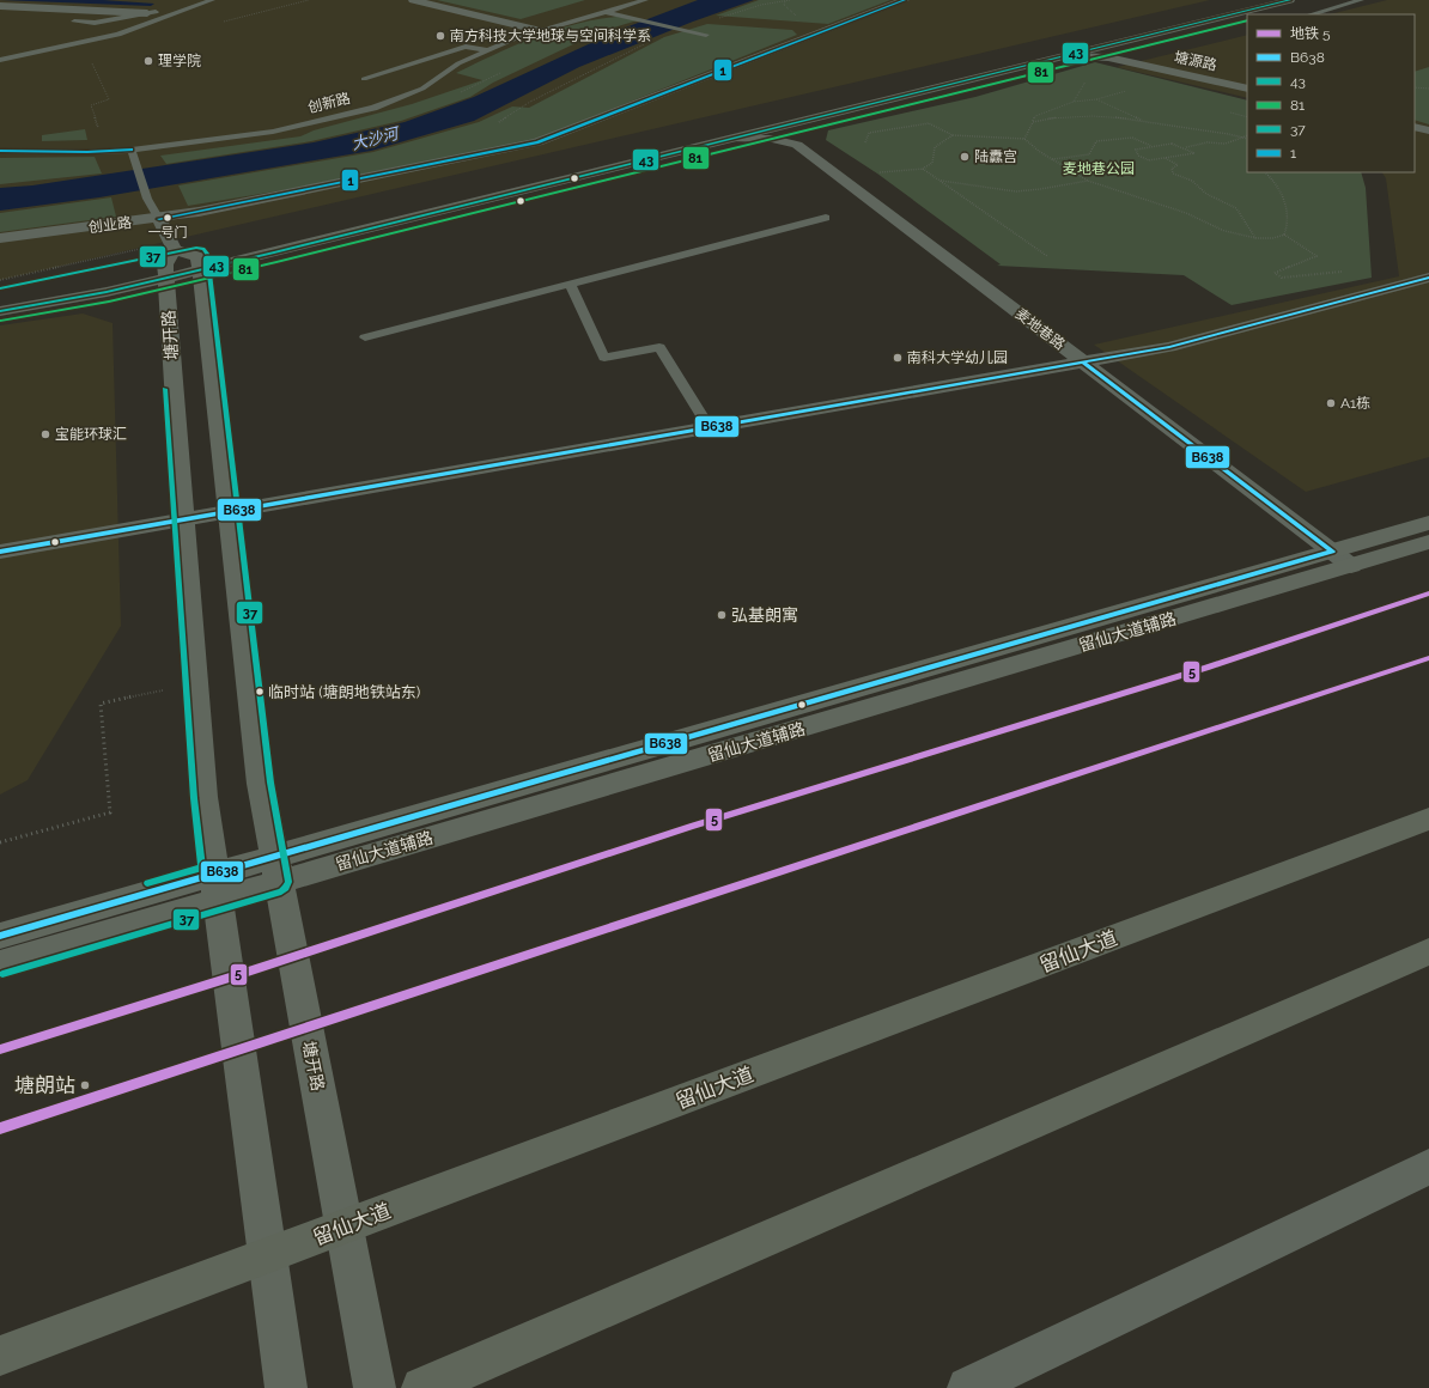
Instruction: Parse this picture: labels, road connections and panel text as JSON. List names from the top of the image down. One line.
{"streets":{"main road":["塘开路","留仙大道辅路","留仙大道"],"street":["塘源路","创业路","麦地巷路"],"lane":["创新路"]},"crossings":[["麦地巷路","留仙大道辅路"],["塘开路","留仙大道辅路"],["塘开路","留仙大道"]],"water":["大沙河"],"parks":["麦地巷公园"],"places":["南方科技大学地球与空间科学系","理学院","陆纛宫","一号门","南科大学幼儿园","A1栋","宝能环球汇","弘基朗寓","临时站 (塘朗地铁站东)","塘朗站"],"lines":["transit line 43","transit line 1","transit line 81","transit line 37","transit line B638","metro line 5"],"legend":["地铁 5","B638","43","81","37","1"]}
